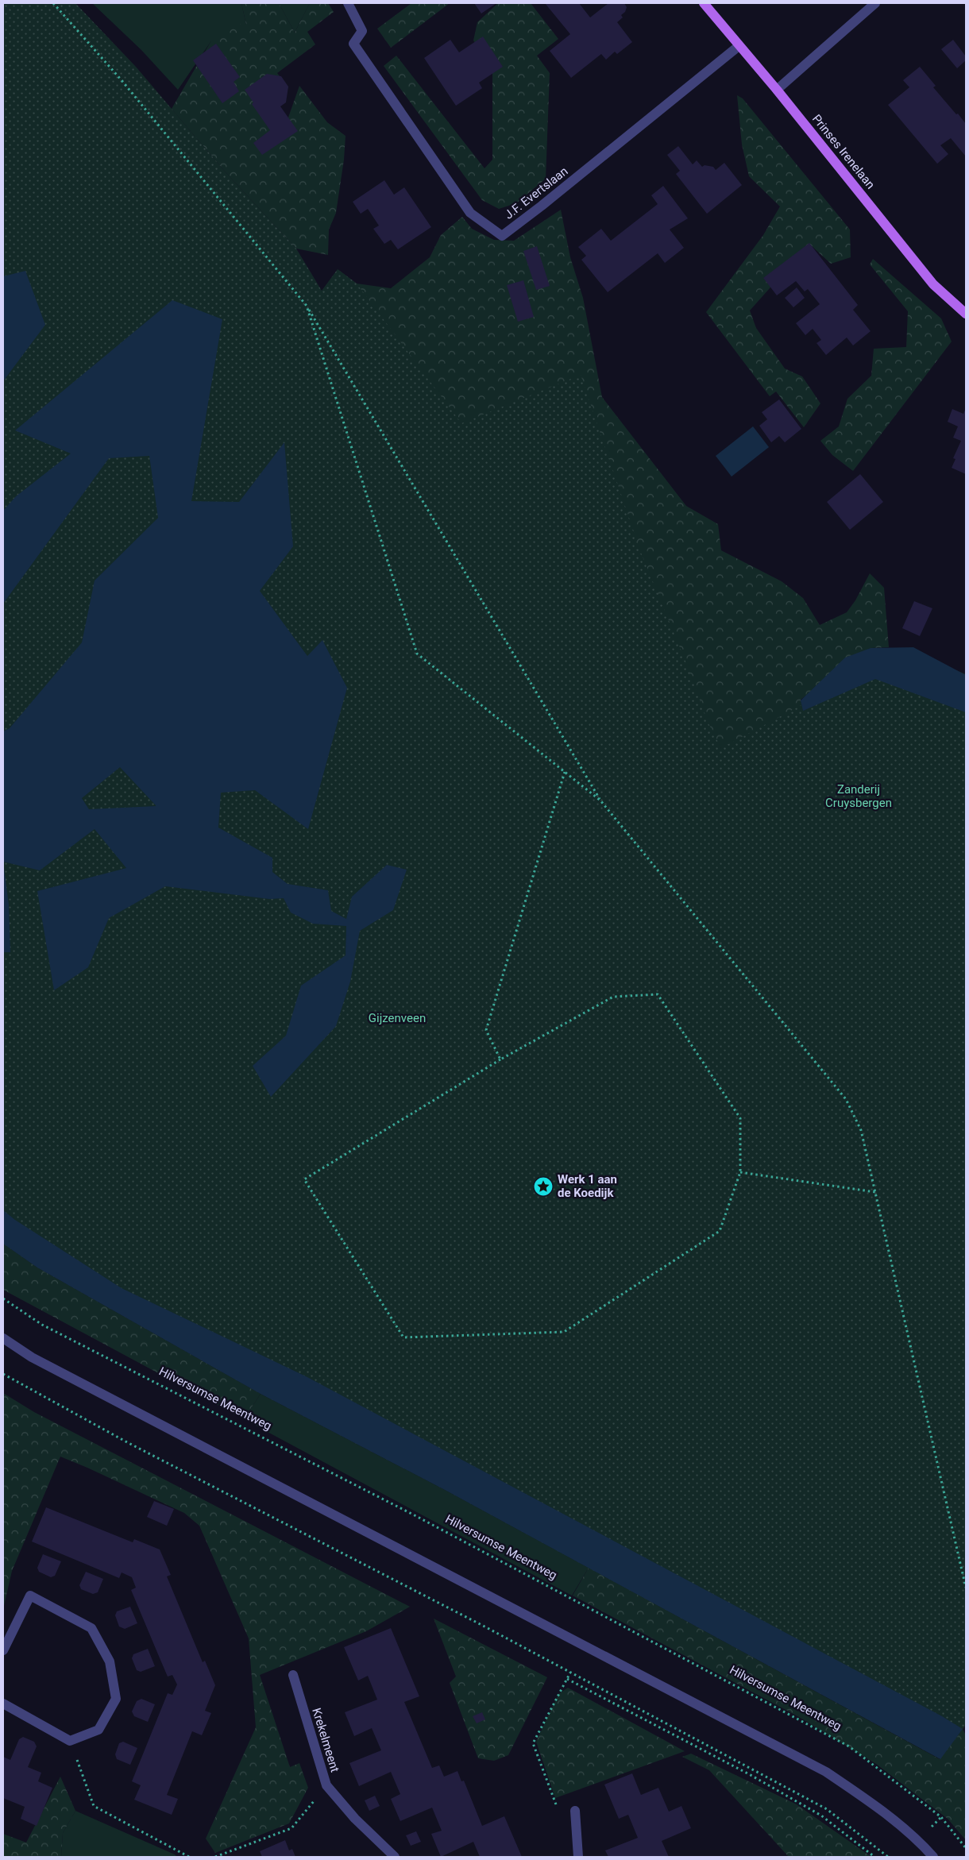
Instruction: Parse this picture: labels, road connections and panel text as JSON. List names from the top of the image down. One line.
{"streets":{"main road":["Prinses Irenelaan"],"street":["J.F. Evertslaan","Krekelmeent"],"path":["Hilversumse Meentweg"]},"crossings":[["Prinses Irenelaan","J.F. Evertslaan"]],"parks":["Zanderij Cruysbergen","Gijzenveen"],"places":{"place":["Werk 1 aan de Koedijk"]}}
